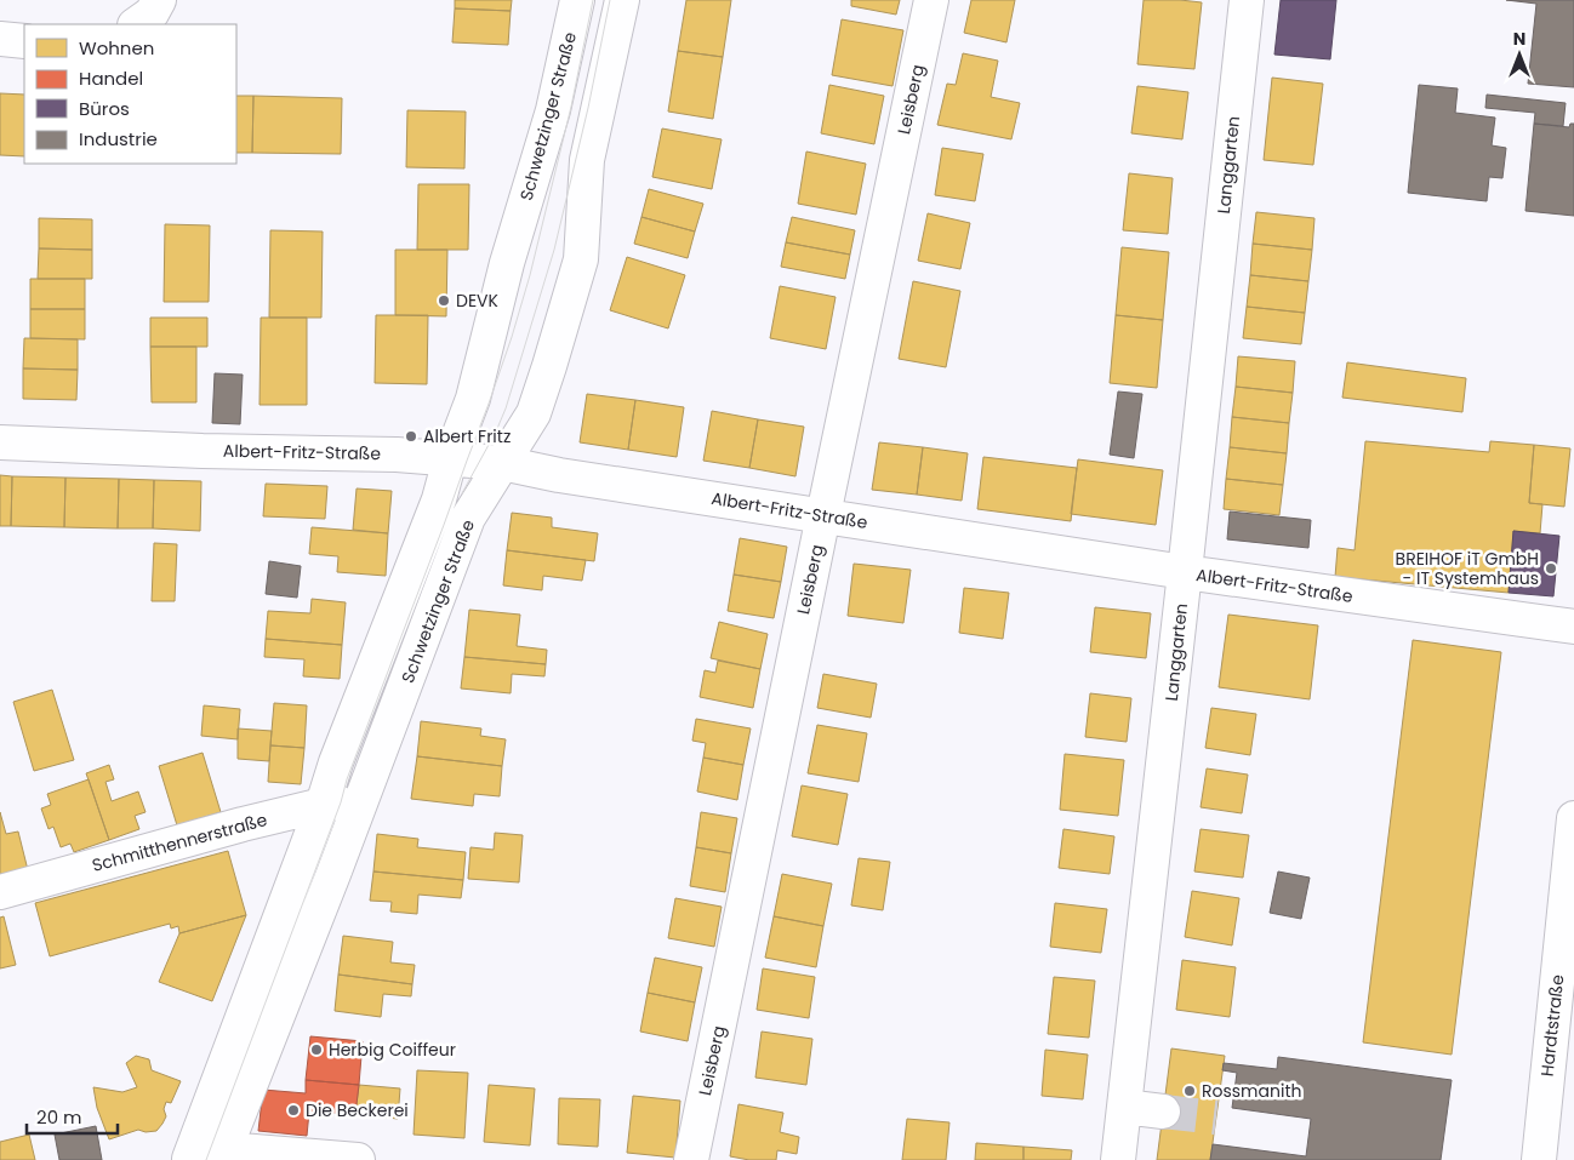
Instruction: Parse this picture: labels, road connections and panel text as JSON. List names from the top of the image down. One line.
{"streets":{"street":["Leisberg","Schwetzinger Straße","Langgarten","Albert-Fritz-Straße","Schmitthennerstraße","Hardtstraße"]},"crossings":[["Leisberg","Albert-Fritz-Straße"],["Schwetzinger Straße","Albert-Fritz-Straße"],["Schwetzinger Straße","Schmitthennerstraße"],["Langgarten","Albert-Fritz-Straße"]],"places":["DEVK","Albert Fritz","BREIHOF iT GmbH - IT Systemhaus","Herbig Coiffeur","Rossmanith","Die Beckerei"],"legend":["Wohnen","Handel","Büros","Industrie"],"scale_bar":"20 m","north":"top"}
